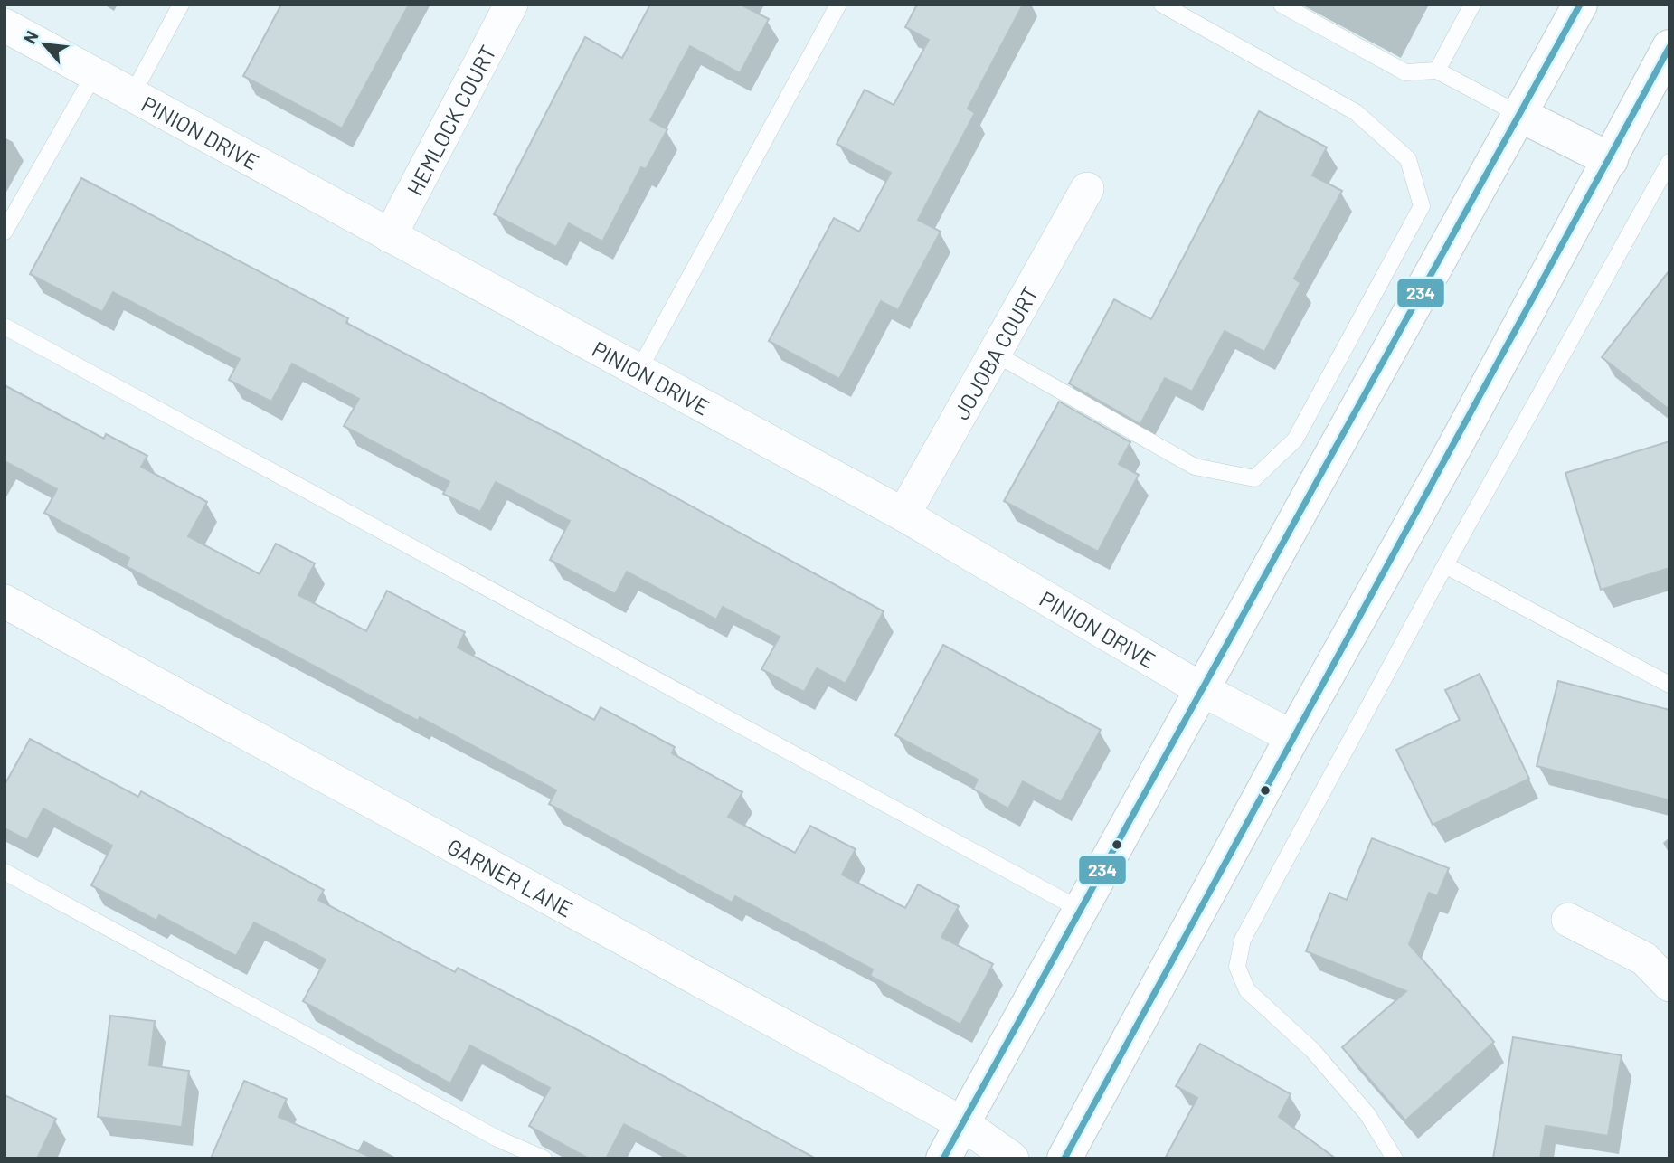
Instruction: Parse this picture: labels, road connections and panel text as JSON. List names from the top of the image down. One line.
{"streets":{"street":["HEMLOCK COURT","PINION DRIVE","JOJOBA COURT","GARNER LANE"]},"crossings":[["HEMLOCK COURT","PINION DRIVE"],["PINION DRIVE","JOJOBA COURT"]],"lines":["transit line 234"],"north":"top left"}
